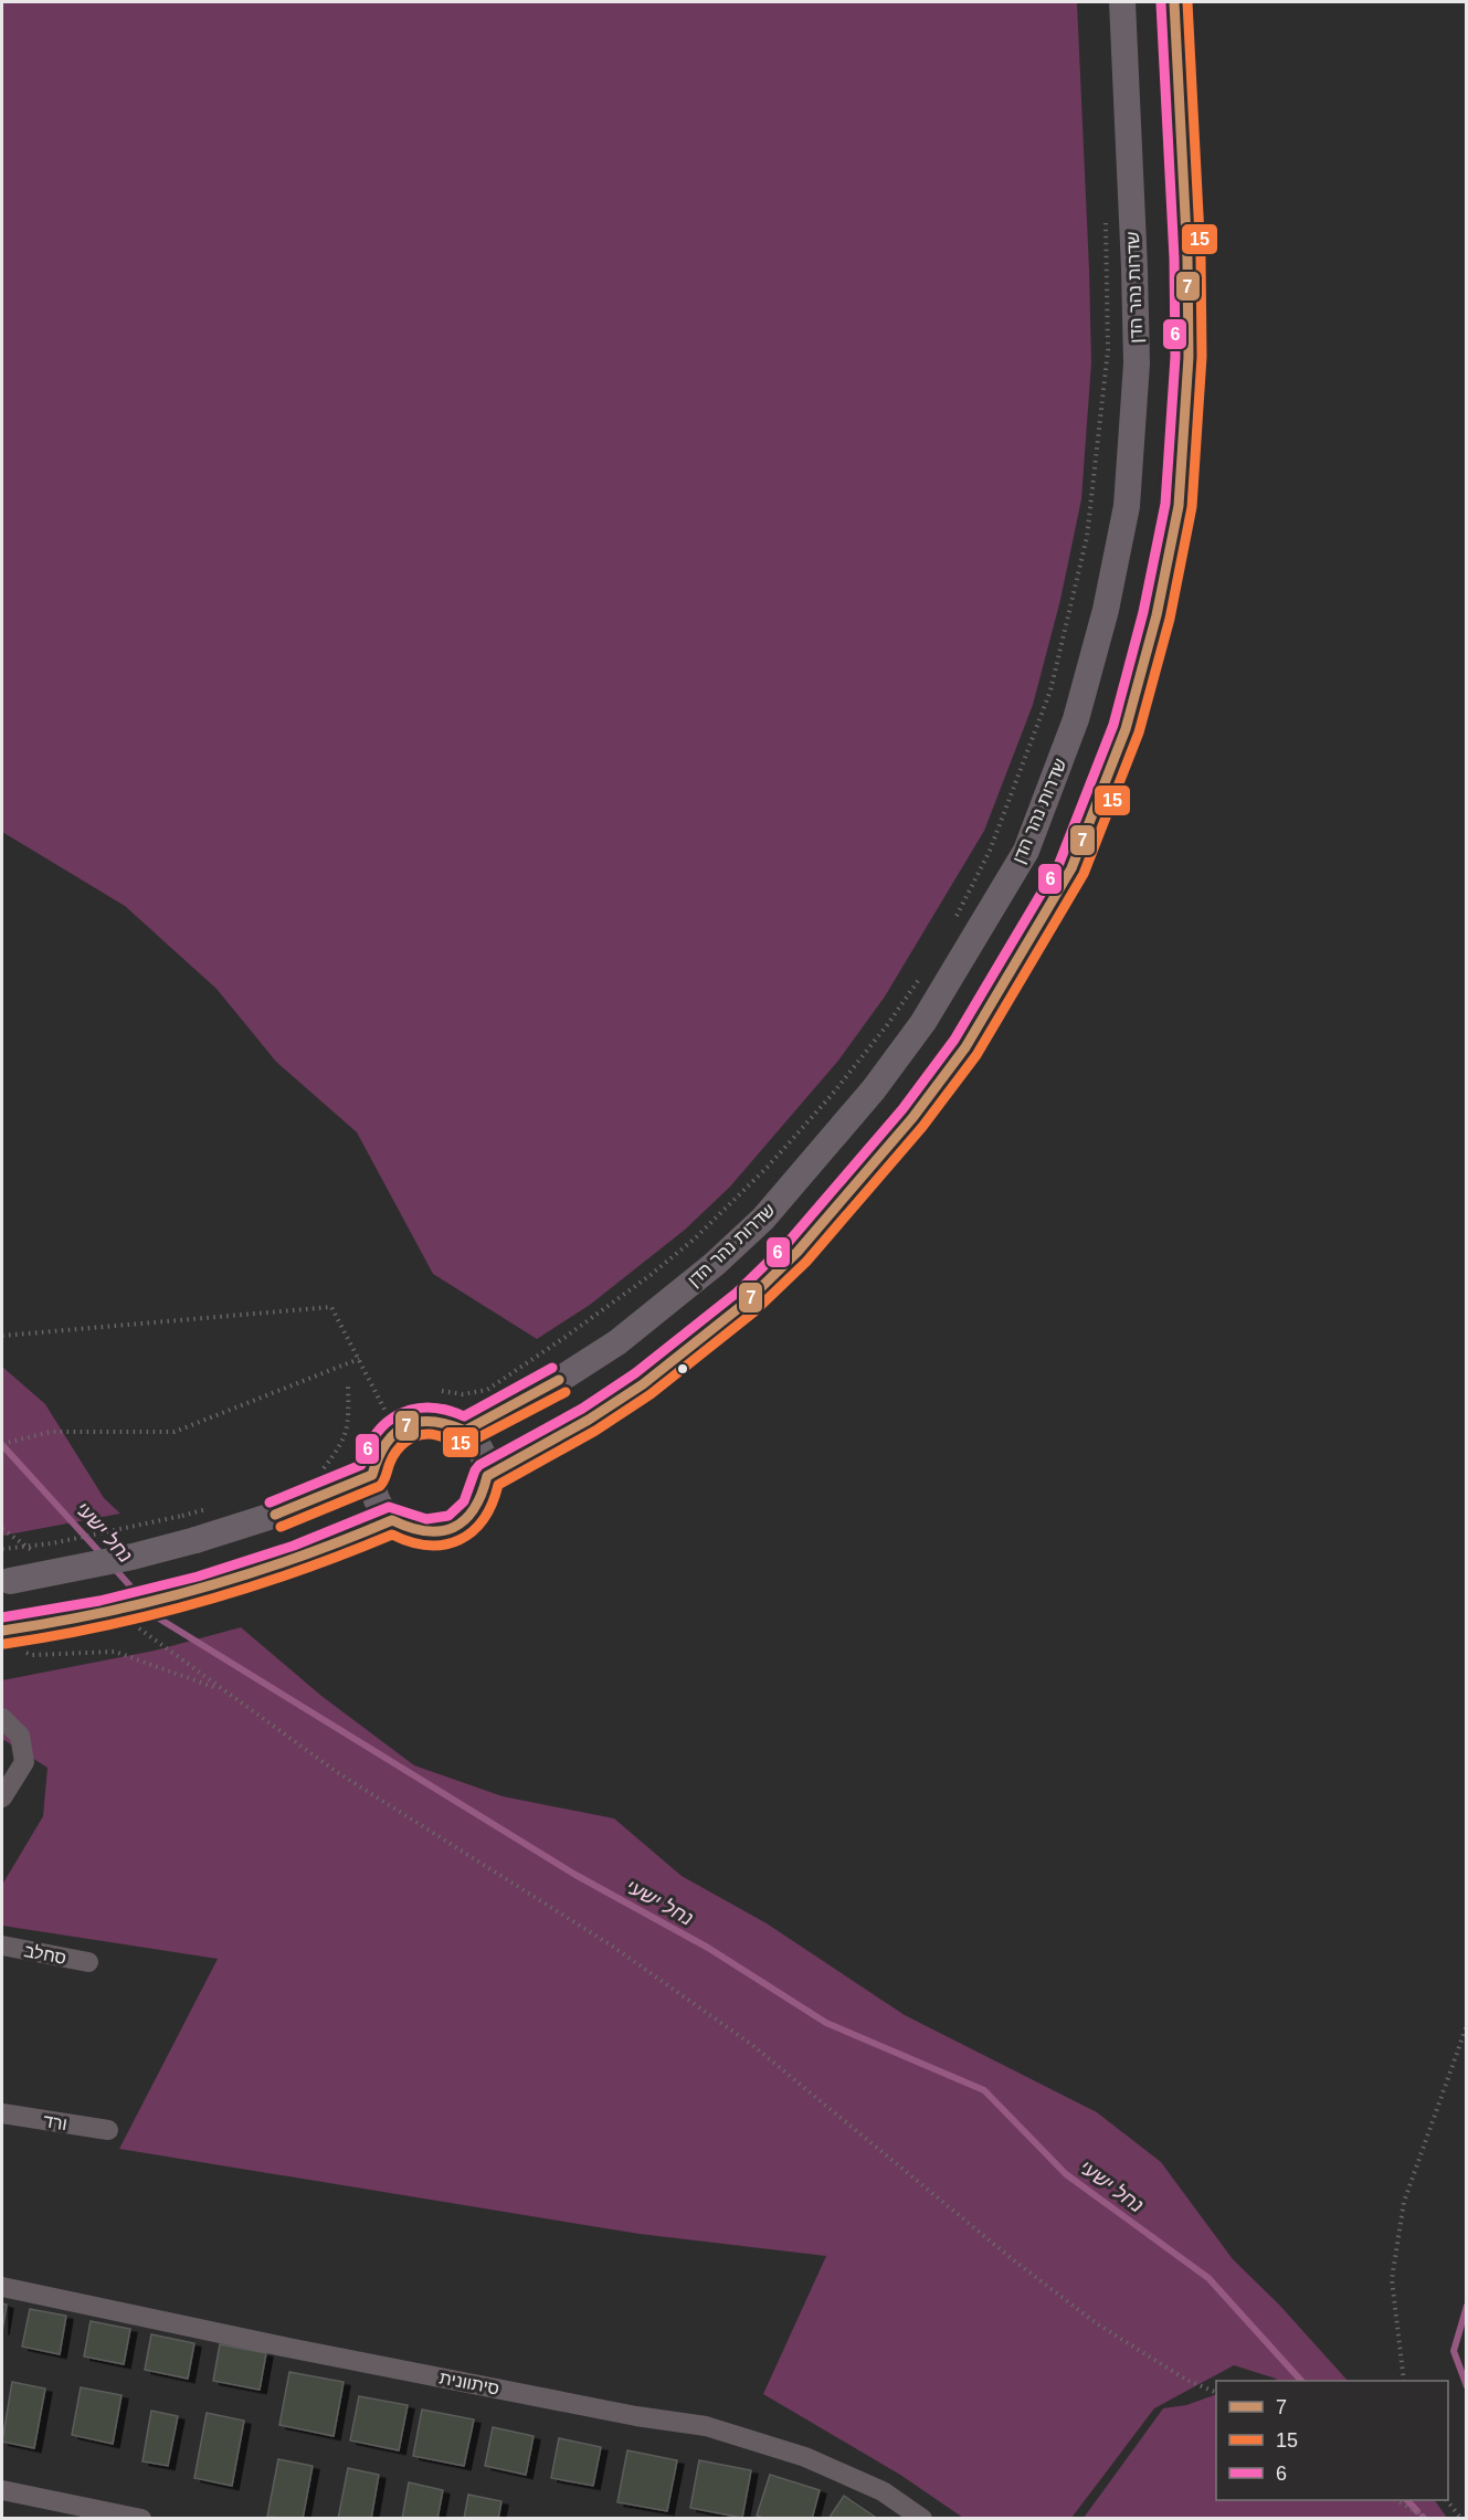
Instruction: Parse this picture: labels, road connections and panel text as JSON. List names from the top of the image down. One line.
{"streets":{"main road":["שדרות נהר הדן"],"street":["סחלב","ורד","סיתוונית"]},"water":["נחל ישעי"],"lines":["transit line 7","transit line 15","transit line 6"],"legend":["7","15","6"]}
